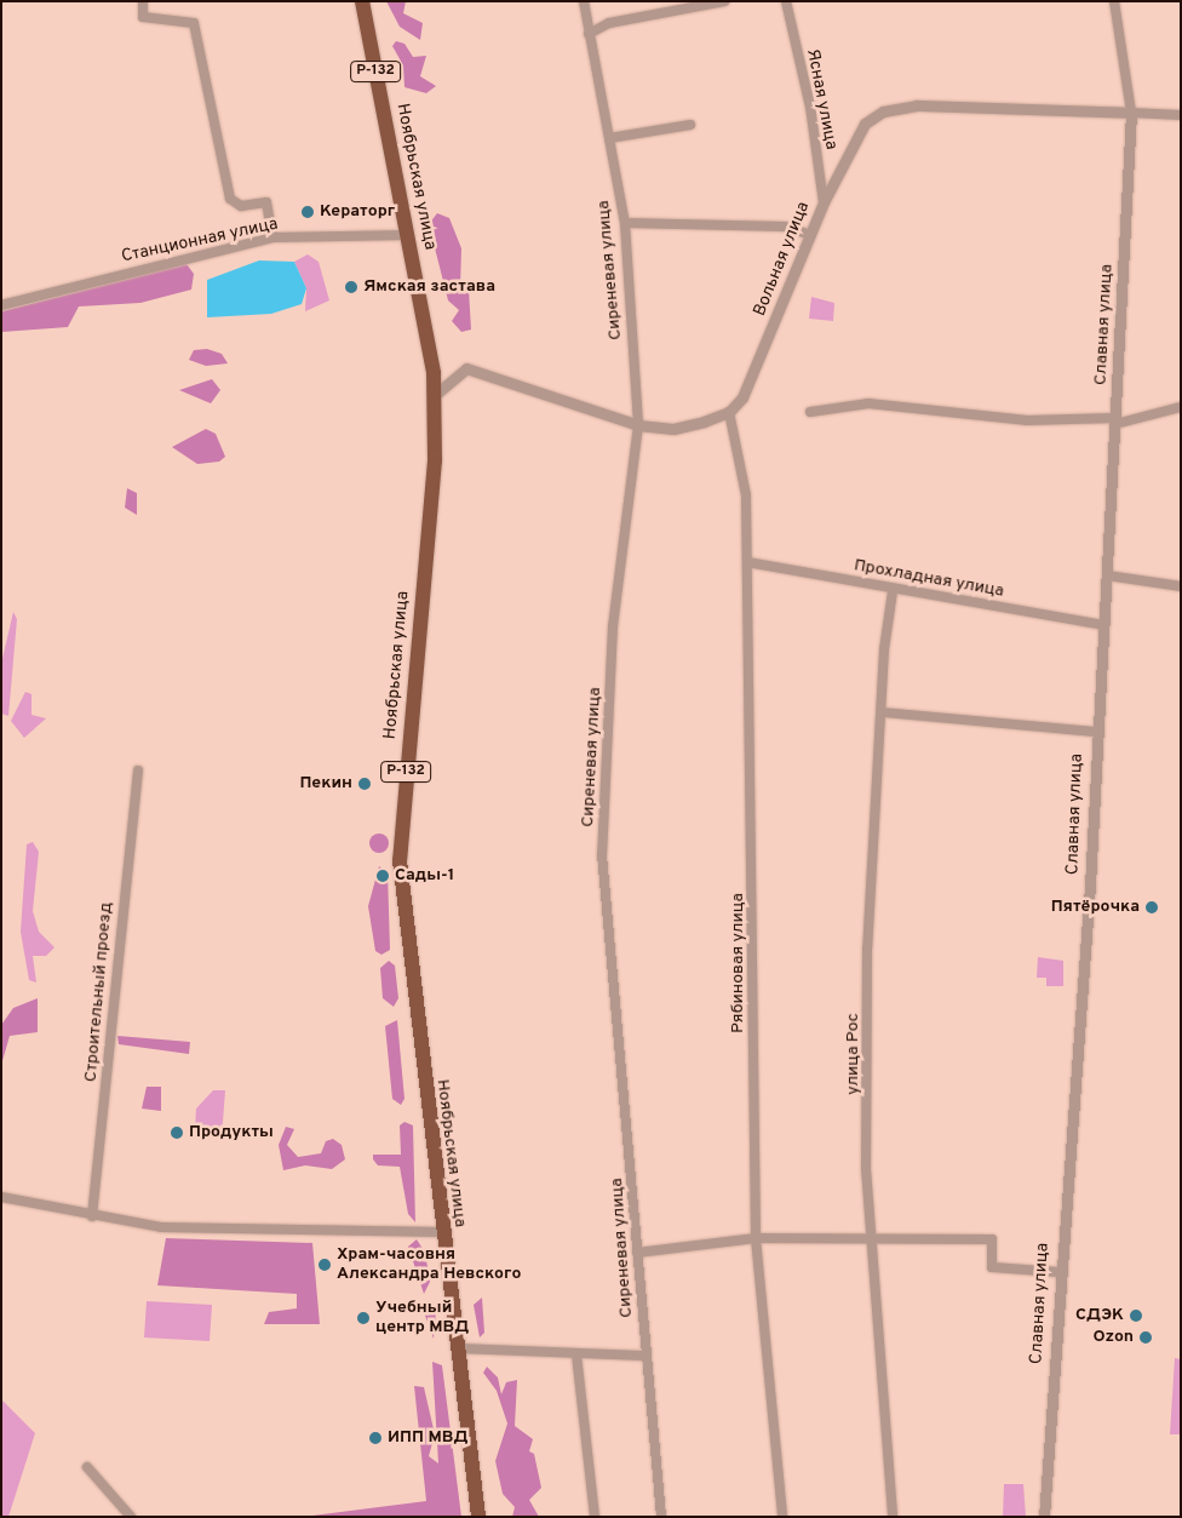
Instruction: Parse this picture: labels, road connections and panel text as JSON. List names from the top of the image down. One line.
{"streets":{"highway":["Р-132","Ноябрьская улица"],"street":["Ясная улица","Станционная улица","Вольная улица","Сиреневая улица","Славная улица","Прохладная улица","Рябиновая улица","Строительный проезд","улица Рос"]},"crossings":[["Ясная улица","Вольная улица"],["Ноябрьская улица","Станционная улица"],["Вольная улица","Славная улица"],["Вольная улица","Рябиновая улица"],["Славная улица","Прохладная улица"],["Прохладная улица","Рябиновая улица"],["Прохладная улица","улица Рос"]],"places":["Кераторг","Ямская застава","Пекин","Сады-1","Пятёрочка","Продукты","Храм-часовня Александра Невского","СДЭК","Учебный центр МВД","Ozon","ИПП МВД"]}
